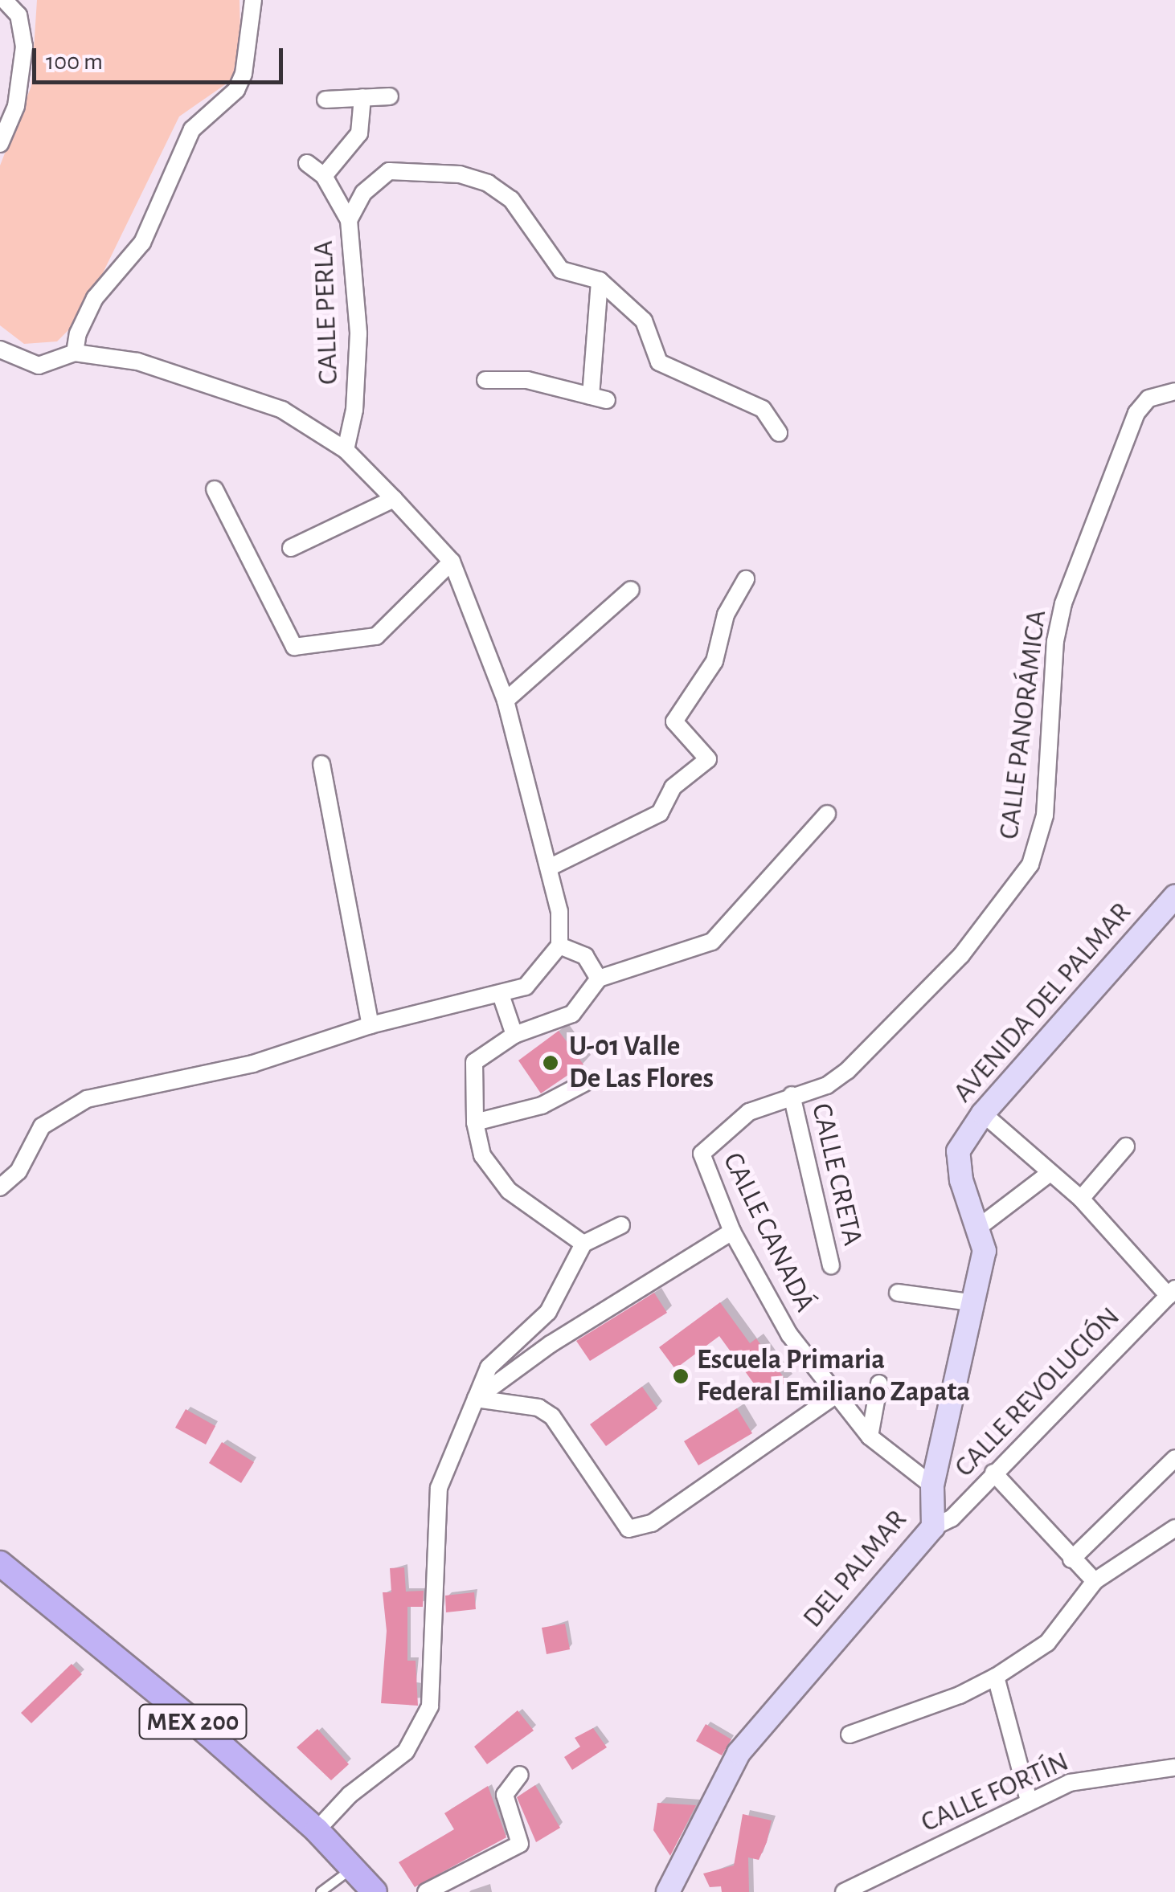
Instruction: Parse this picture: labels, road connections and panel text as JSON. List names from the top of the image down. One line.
{"streets":{"main road":["MEX 200"],"street":["CALLE PERLA","CALLE PANORÁMICA","AVENIDA DEL PALMAR","CALLE CRETA","CALLE CANADÁ","CALLE REVOLUCIÓN","DEL PALMAR","CALLE FORTÍN"]},"crossings":[["CALLE PANORÁMICA","CALLE CRETA"],["CALLE PANORÁMICA","CALLE CANADÁ"],["AVENIDA DEL PALMAR","DEL PALMAR"],["CALLE CANADÁ","DEL PALMAR"],["CALLE REVOLUCIÓN","DEL PALMAR"]],"places":["U-01 Valle De Las Flores","Escuela Primaria Federal Emiliano Zapata"],"scale_bar":"100 m"}
